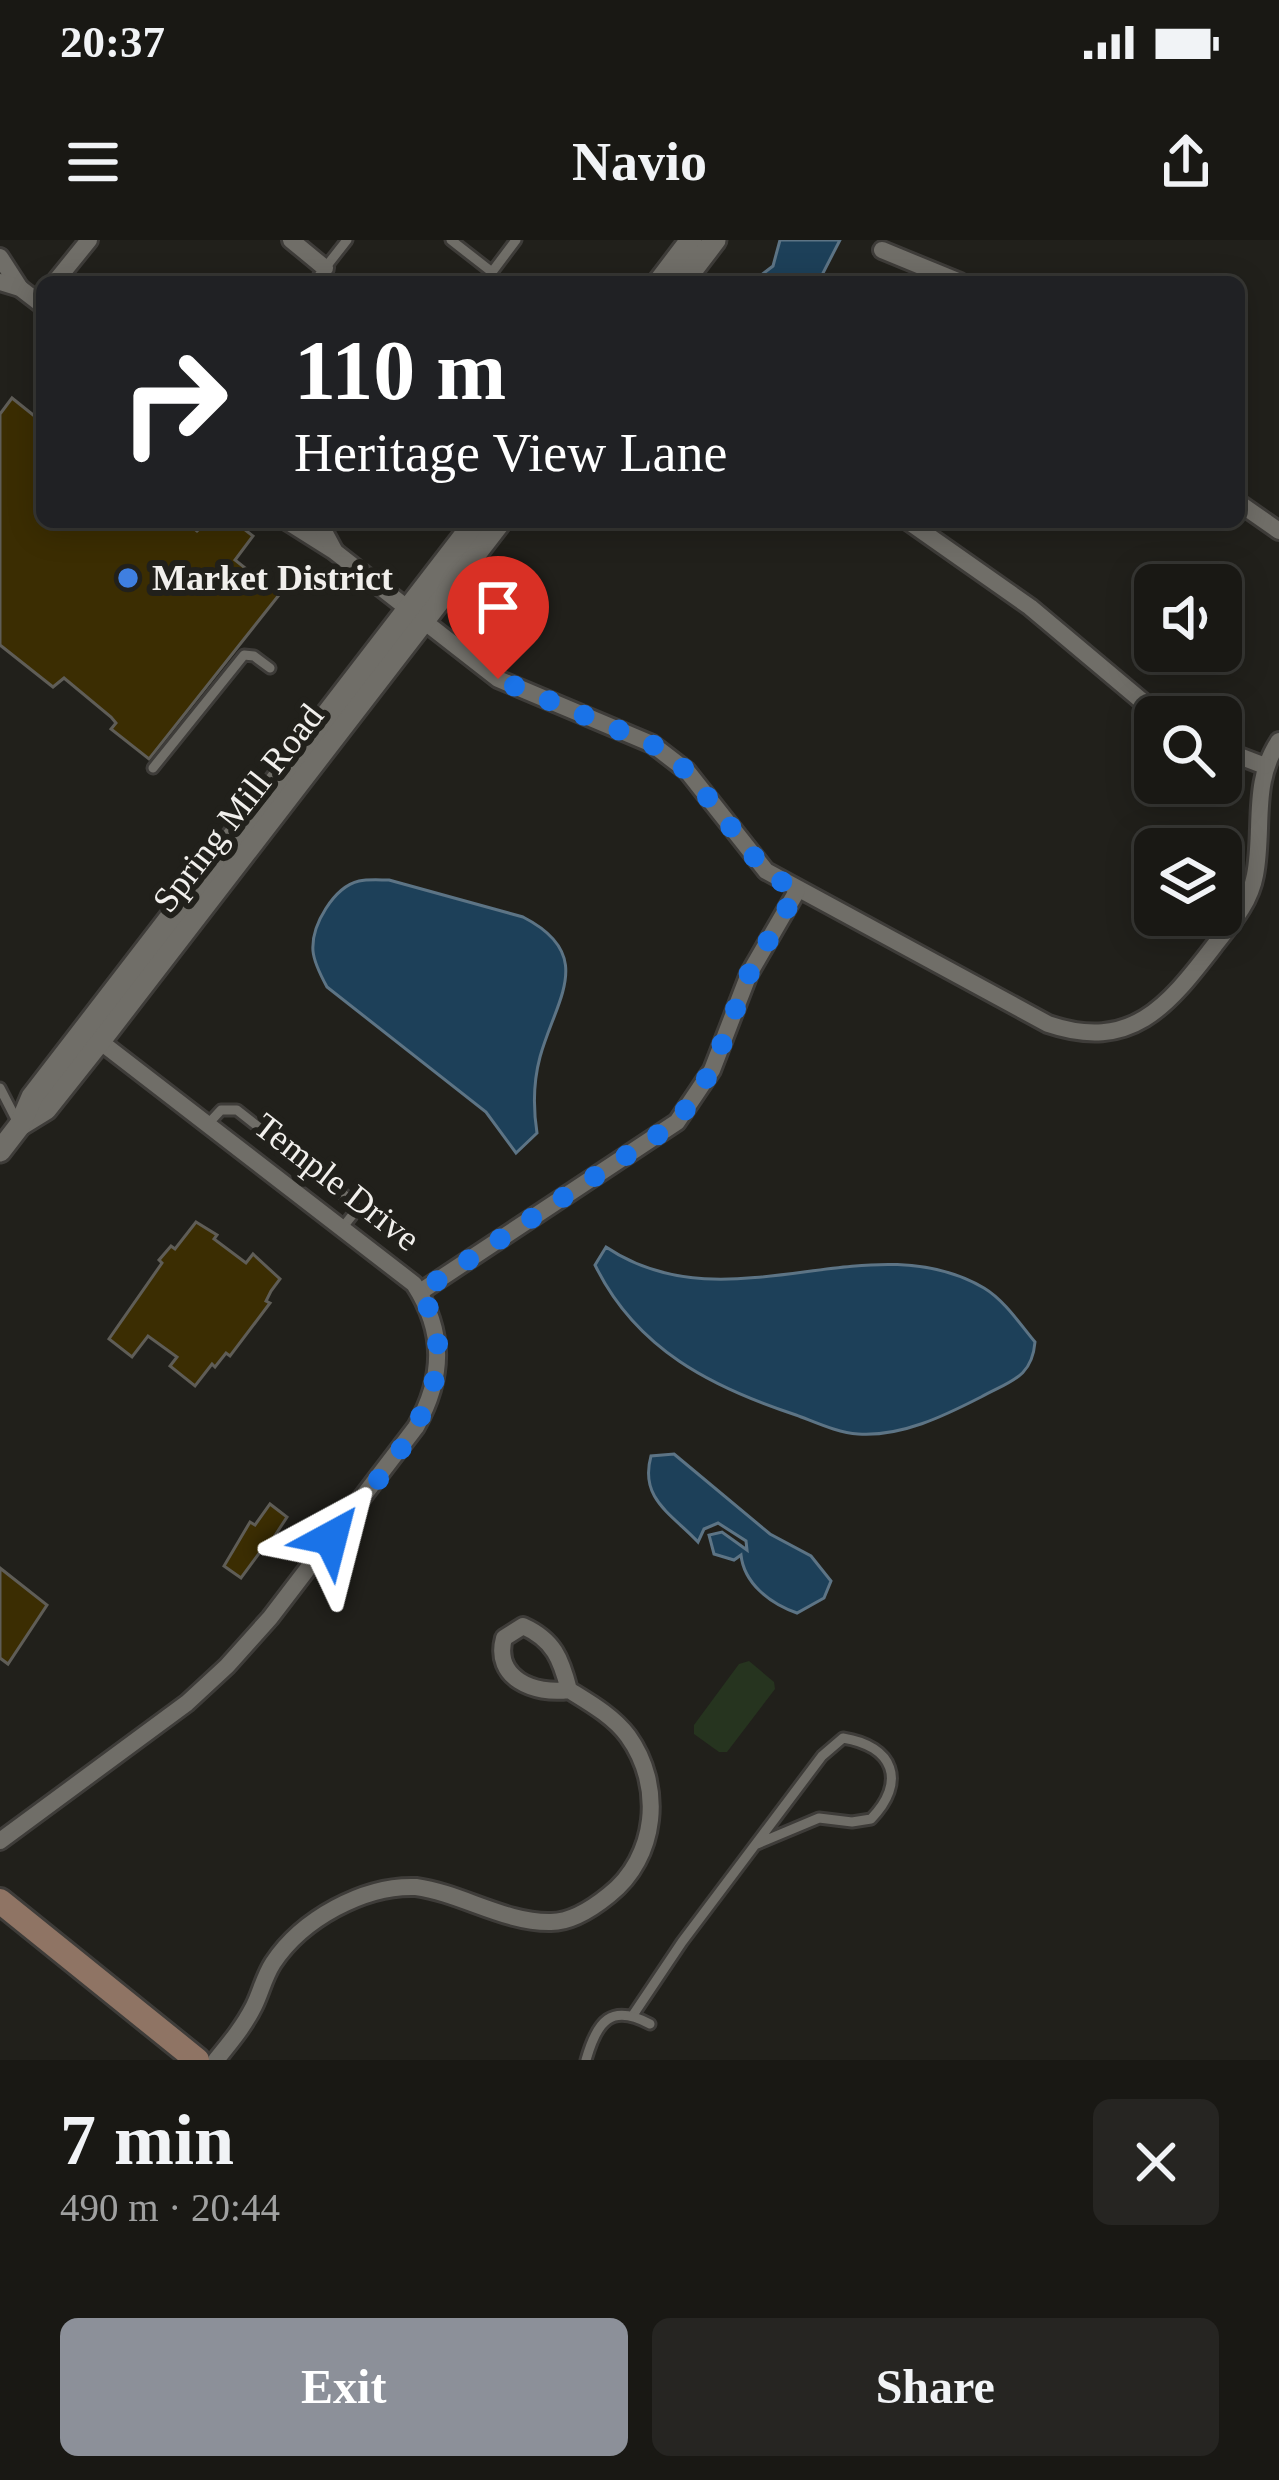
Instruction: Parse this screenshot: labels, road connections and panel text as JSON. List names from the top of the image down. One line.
{"streets":{"street":["Spring Mill Road","Temple Drive"]},"crossings":[["Spring Mill Road","Temple Drive"]],"places":["Market District"],"page":{"status":"20:37","header":"Navio","turn":["110 m","Heritage View Lane"],"heading":["7 min","490 m · 20:44"],"buttons":["Exit","Share"]}}
